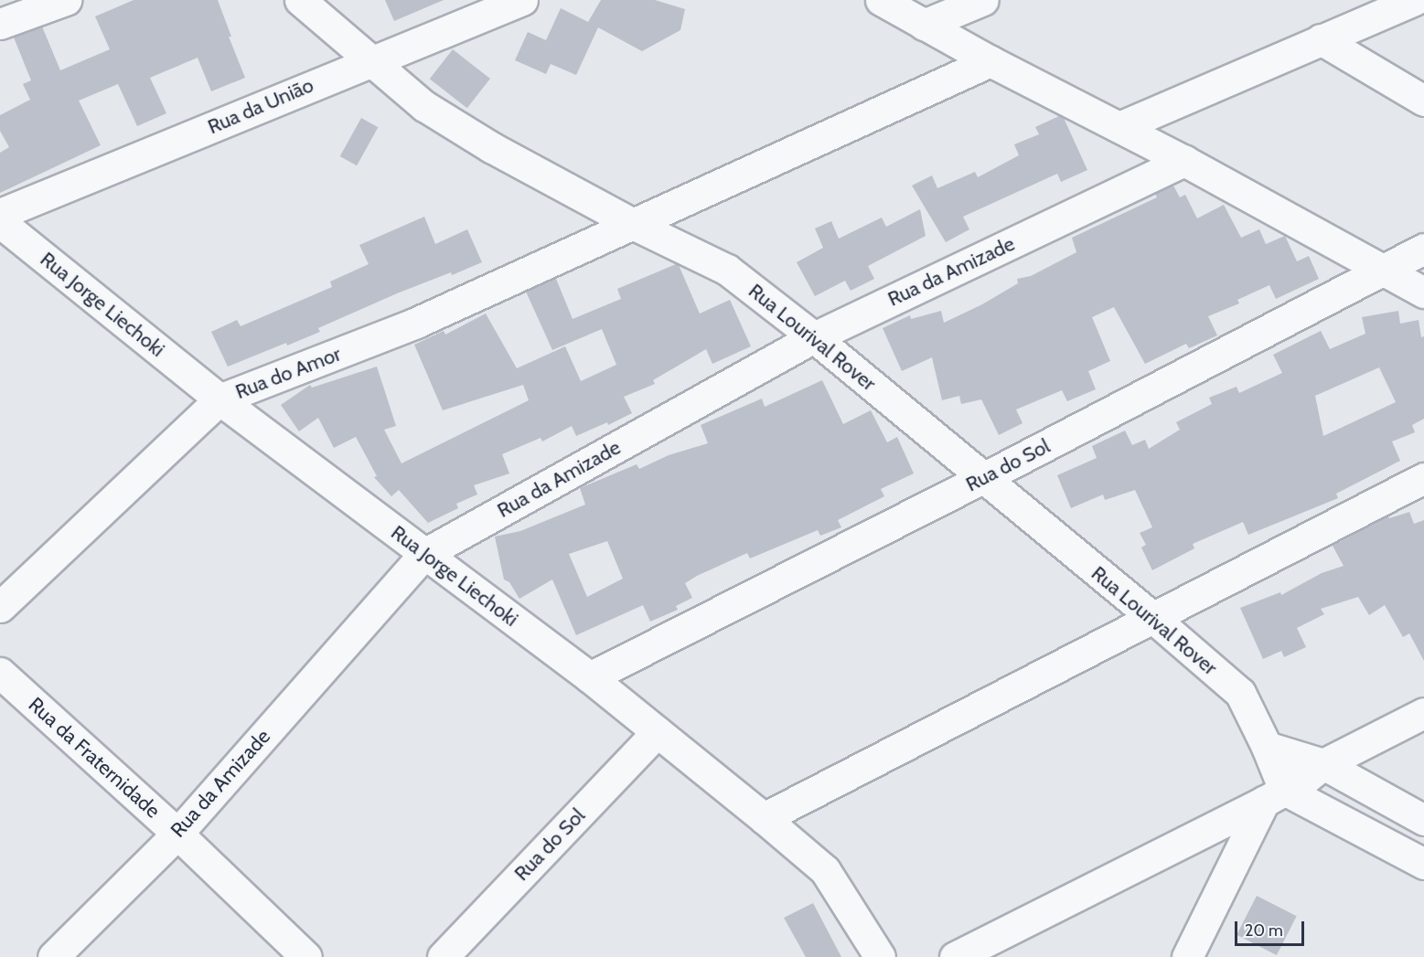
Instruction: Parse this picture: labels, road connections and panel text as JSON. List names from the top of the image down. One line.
{"streets":{"street":["Rua da União","Rua da Amizade","Rua Jorge Liechoki","Rua Lourival Rover","Rua do Amor","Rua do Sol","Rua da Fraternidade"]},"crossings":[["Rua da União","Rua Lourival Rover"],["Rua da Amizade","Rua Jorge Liechoki"],["Rua da Amizade","Rua Lourival Rover"],["Rua da Amizade","Rua da Fraternidade"],["Rua Jorge Liechoki","Rua do Amor"],["Rua Jorge Liechoki","Rua do Sol"],["Rua Lourival Rover","Rua do Amor"],["Rua Lourival Rover","Rua do Sol"]],"scale_bar":"20 m"}
